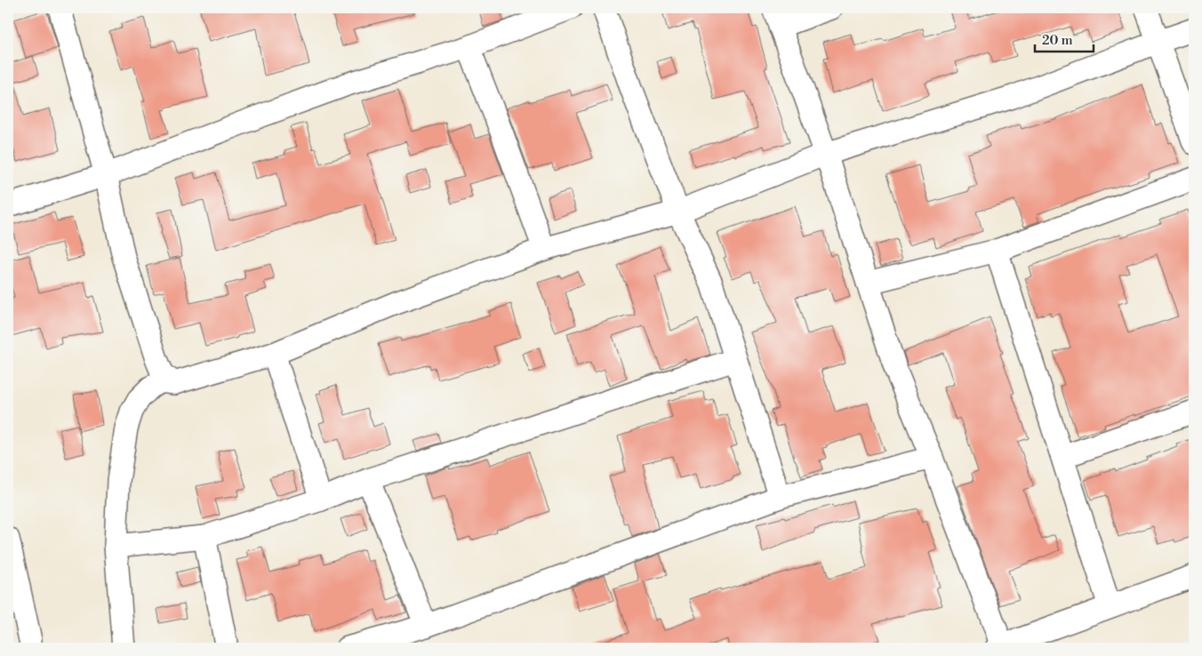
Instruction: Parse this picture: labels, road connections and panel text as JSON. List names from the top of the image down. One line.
{"scale_bar":"20 m"}
